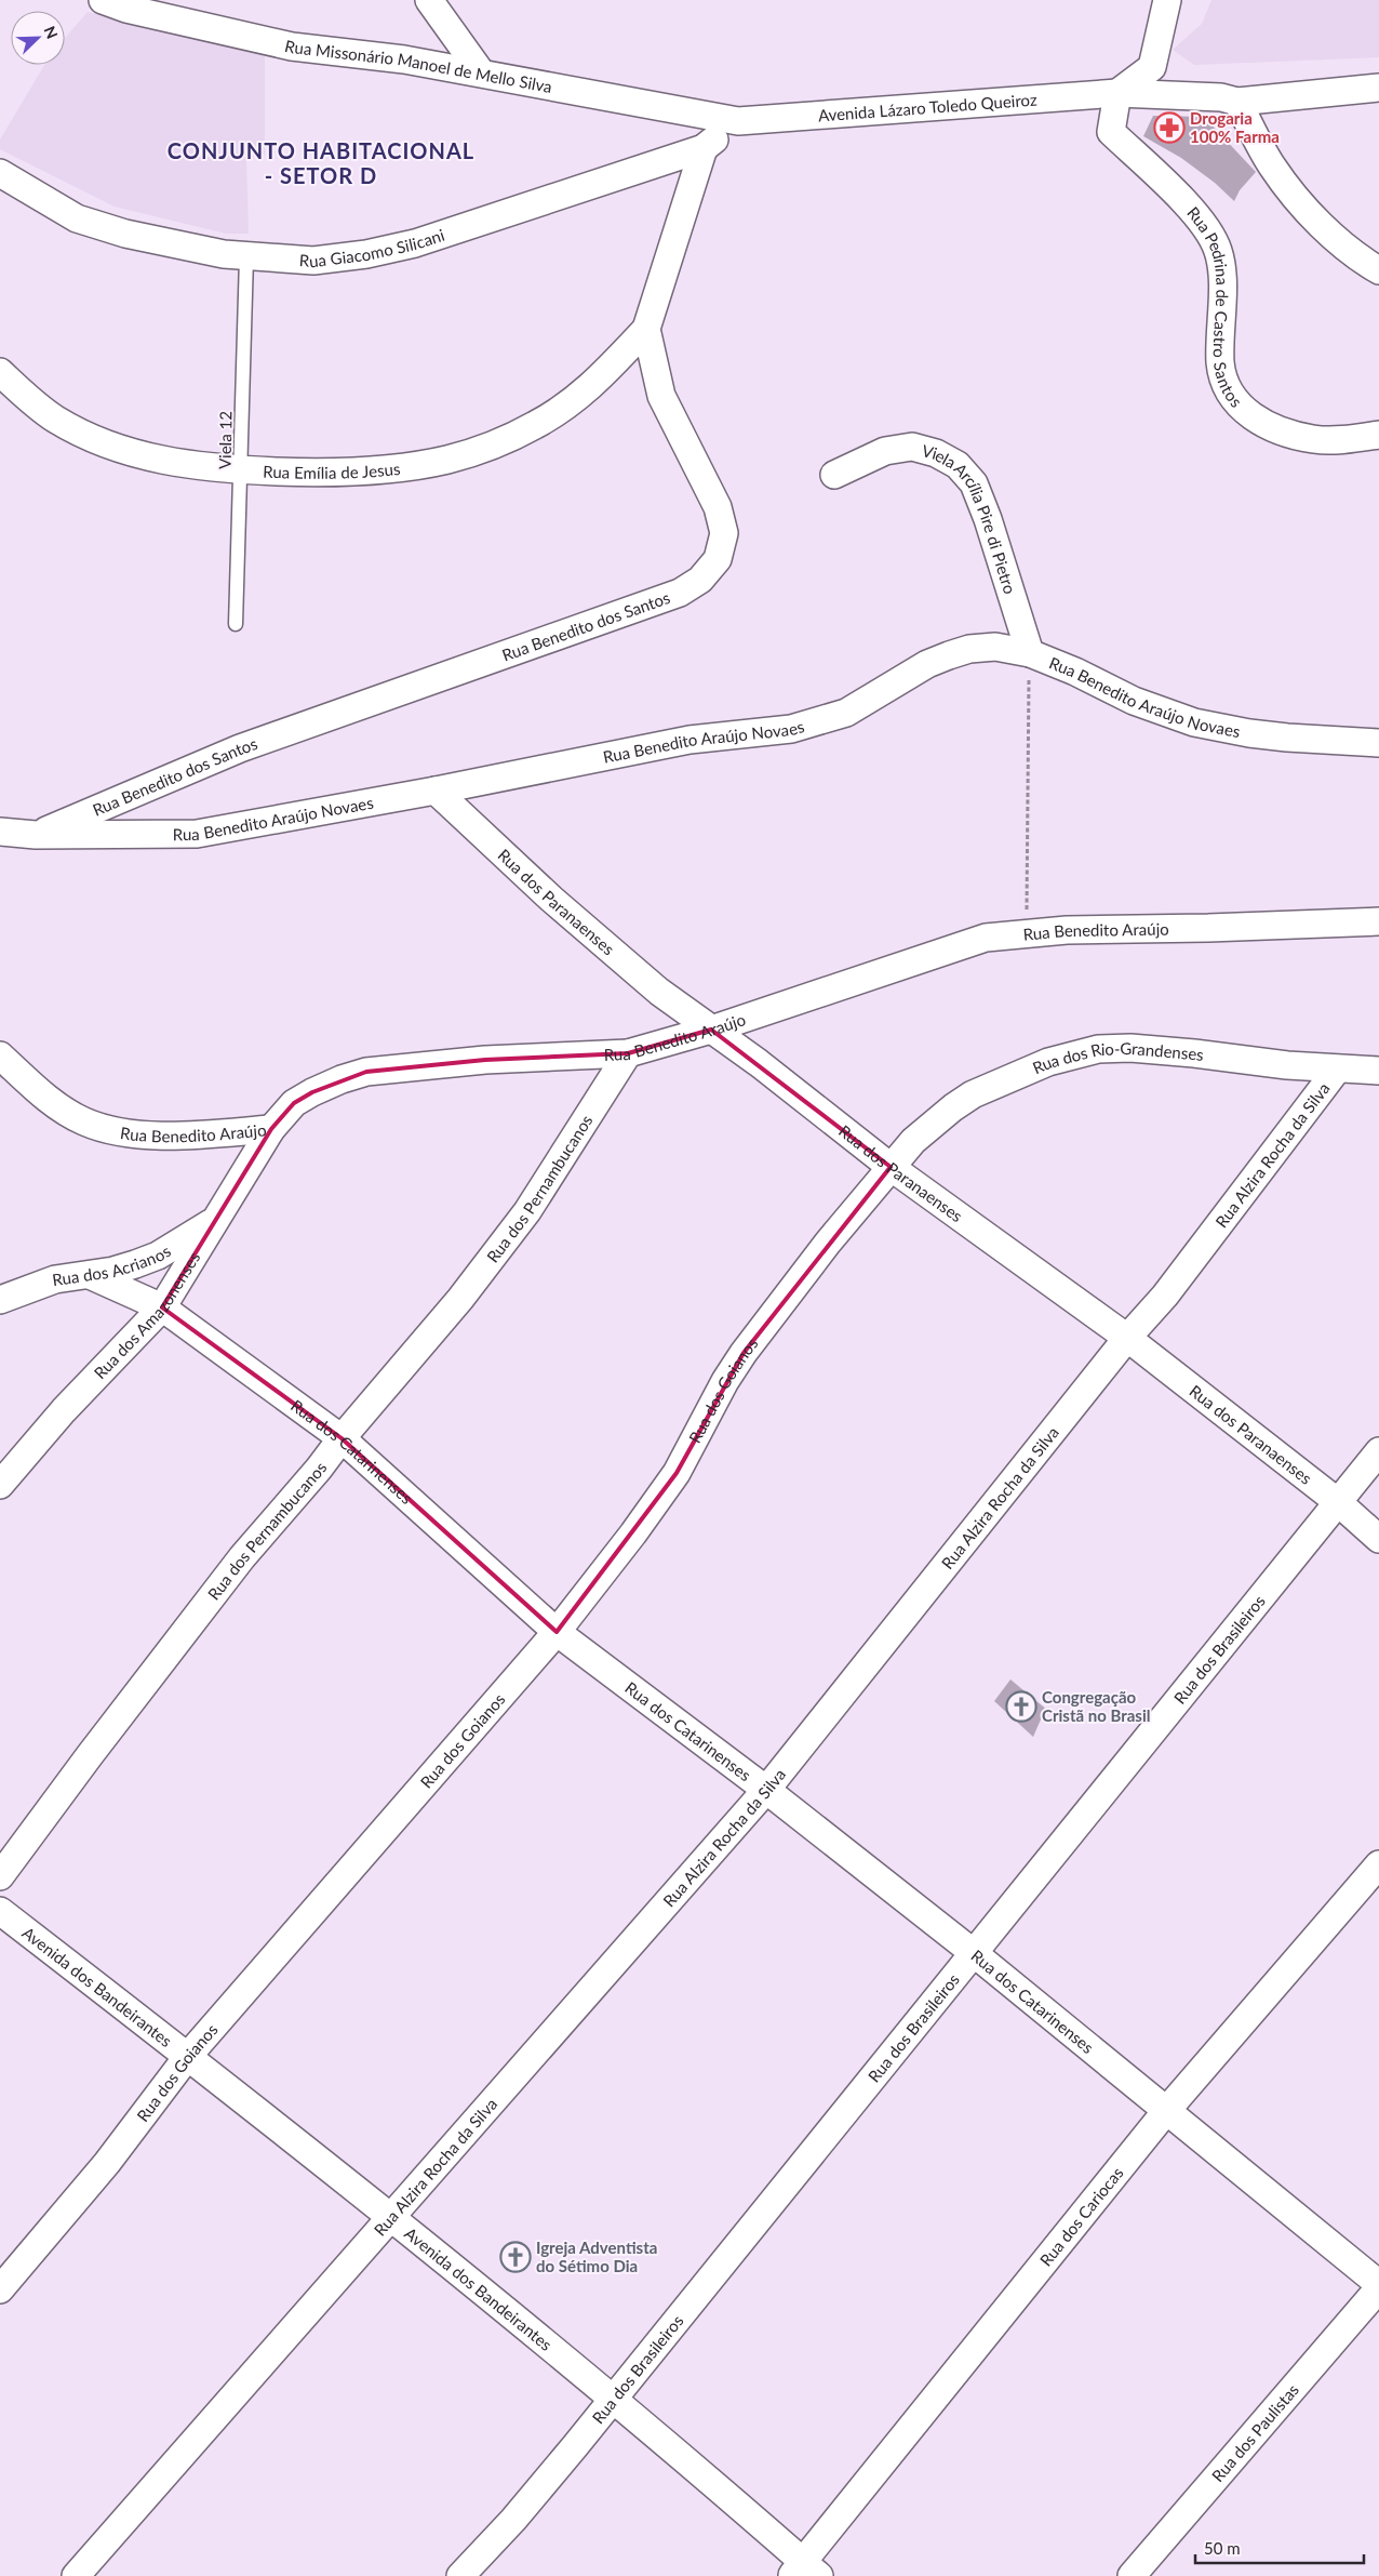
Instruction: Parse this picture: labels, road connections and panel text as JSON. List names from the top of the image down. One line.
{"streets":{"street":["Rua Missonário Manoel de Mello Silva","Avenida Lázaro Toledo Queiroz","Rua Giacomo Silicani","Rua Pedrina de Castro Santos","Rua Emília de Jesus","Viela Arcília Pire di Pietro","Rua Benedito dos Santos","Rua Benedito Araújo Novaes","Rua dos Paranaenses","Rua Benedito Araújo","Rua dos Rio-Grandenses","Rua Alzira Rocha da Silva","Rua dos Pernambucanos","Rua dos Acrianos","Rua dos Amazonenses","Rua dos Goianos","Rua dos Catarinenses","Rua dos Brasileiros","Avenida dos Bandeirantes","Rua dos Cariocas","Rua dos Paulistas"],"lane":["Viela 12"]},"crossings":[["Rua Missonário Manoel de Mello Silva","Avenida Lázaro Toledo Queiroz"],["Rua Missonário Manoel de Mello Silva","Rua Giacomo Silicani"],["Avenida Lázaro Toledo Queiroz","Rua Giacomo Silicani"],["Avenida Lázaro Toledo Queiroz","Rua Pedrina de Castro Santos"],["Rua Giacomo Silicani","Viela 12"],["Viela 12","Rua Emília de Jesus"],["Rua Emília de Jesus","Rua Benedito dos Santos"],["Viela Arcília Pire di Pietro","Rua Benedito Araújo Novaes"],["Rua Benedito dos Santos","Rua Benedito Araújo Novaes"],["Rua Benedito Araújo Novaes","Rua dos Paranaenses"],["Rua dos Paranaenses","Rua Benedito Araújo"],["Rua dos Paranaenses","Rua dos Rio-Grandenses"],["Rua dos Paranaenses","Rua Alzira Rocha da Silva"],["Rua dos Paranaenses","Rua dos Goianos"],["Rua dos Paranaenses","Rua dos Brasileiros"],["Rua Benedito Araújo","Rua dos Pernambucanos"],["Rua Benedito Araújo","Rua dos Amazonenses"],["Rua dos Rio-Grandenses","Rua Alzira Rocha da Silva"],["Rua dos Rio-Grandenses","Rua dos Goianos"],["Rua Alzira Rocha da Silva","Rua dos Catarinenses"],["Rua Alzira Rocha da Silva","Avenida dos Bandeirantes"],["Rua dos Pernambucanos","Rua dos Catarinenses"],["Rua dos Acrianos","Rua dos Amazonenses"],["Rua dos Acrianos","Rua dos Catarinenses"],["Rua dos Amazonenses","Rua dos Catarinenses"],["Rua dos Goianos","Rua dos Catarinenses"],["Rua dos Goianos","Avenida dos Bandeirantes"],["Rua dos Catarinenses","Rua dos Brasileiros"],["Rua dos Catarinenses","Rua dos Cariocas"],["Rua dos Brasileiros","Avenida dos Bandeirantes"],["Avenida dos Bandeirantes","Rua dos Cariocas"]],"districts":["CONJUNTO HABITACIONAL - SETOR D"],"places":{"pharmacy":["Drogaria 100% Farma"],"church":["Congregação Cristã no Brasil","Igreja Adventista do Sétimo Dia"]},"scale_bar":"50 m","north":"top right"}
